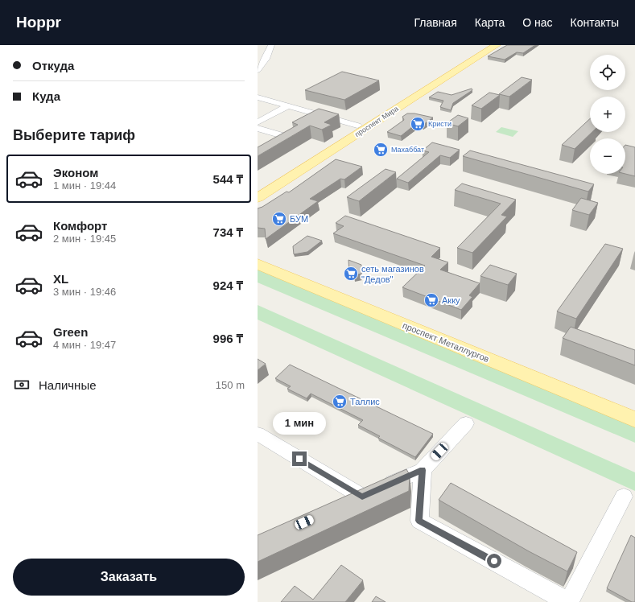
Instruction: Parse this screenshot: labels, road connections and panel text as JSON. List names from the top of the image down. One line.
{"streets":{"main road":["проспект Мира","проспект Металлургов"]},"places":{"supermarket":["Кристи","Махаббат","БУМ","сеть магазинов \"Дедов\"","Акку","Таллис"]},"page":{"header":"Hoppr","nav":["Главная","Карта","О нас","Контакты"],"banner":["Откуда","Куда"],"map_buttons":["+","−"],"heading":"Выберите тариф","list":[{"name":"Эконом","note":"1 мин · 19:44","value":"544 ₸"},{"name":"Комфорт","note":"2 мин · 19:45","value":"734 ₸"},{"name":"XL","note":"3 мин · 19:46","value":"924 ₸"},{"name":"Green","note":"4 мин · 19:47","value":"996 ₸"}],"pay":["Наличные","150 m"],"bubble":"1 мин","buttons":"Заказать"}}
